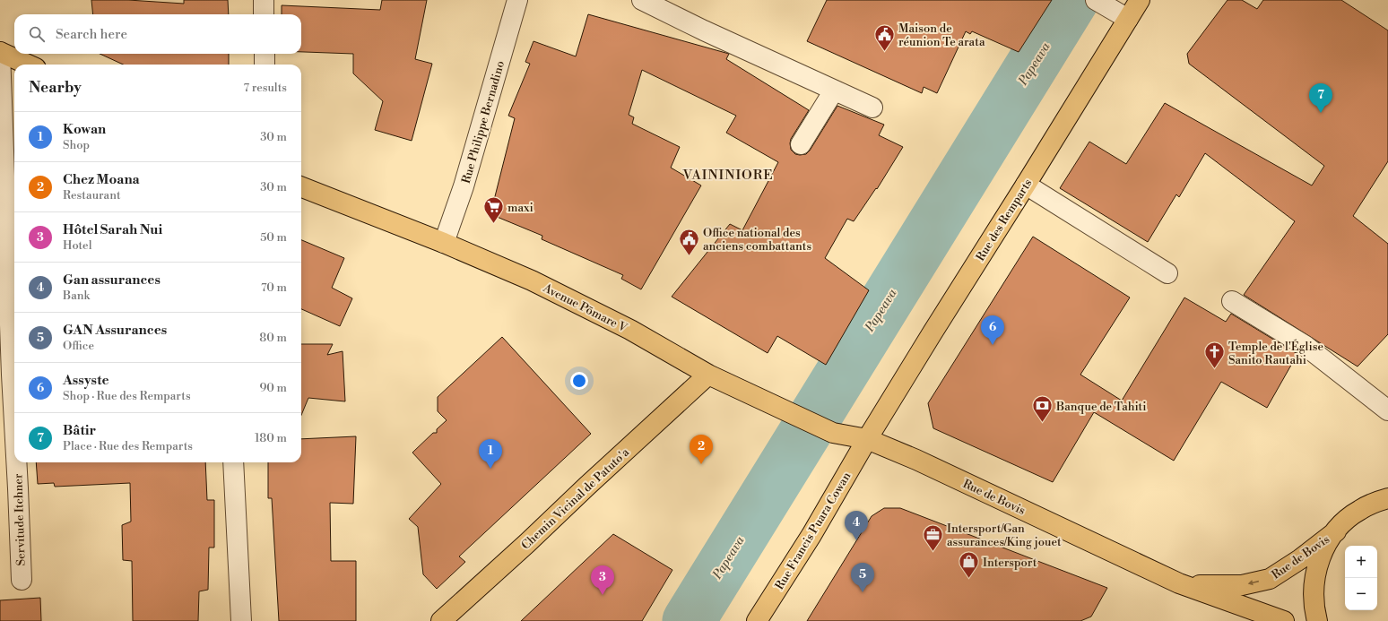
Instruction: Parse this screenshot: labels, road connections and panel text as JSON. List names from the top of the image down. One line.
{"streets":{"main road":["Rue des Remparts","Avenue Pōmare V","Rue de Bovis","Chemin Vicinal de Patuto'a","Rue Francis Puara Cowan"],"street":["Rue Philippe Bernadino","Servitude Itchner"]},"crossings":[["Rue Philippe Bernadino","Avenue Pōmare V"],["Rue des Remparts","Avenue Pōmare V"],["Rue des Remparts","Rue de Bovis"],["Rue des Remparts","Rue Francis Puara Cowan"],["Avenue Pōmare V","Rue de Bovis"],["Avenue Pōmare V","Chemin Vicinal de Patuto'a"],["Avenue Pōmare V","Rue Francis Puara Cowan"],["Rue de Bovis","Rue Francis Puara Cowan"]],"districts":["VAININIORE"],"water":["Papeava"],"places":{"public building":["Maison de réunion Te arata","Office national des anciens combattants"],"supermarket":["maxi"],"church":["Temple de l'Église Sanito Rautahi"],"bank":["Banque de Tahiti"],"office":["Intersport/Gan assurances/King jouet"],"shop":["Intersport"]},"page":{"search":"Search here","heading":["Nearby","7 results"],"pins":["7","6","2","1","4","5","3"],"list":[{"mark":"1","name":"Kowan","note":"Shop","value":"30 m"},{"mark":"2","name":"Chez Moana","note":"Restaurant","value":"30 m"},{"mark":"3","name":"Hôtel Sarah Nui","note":"Hotel","value":"50 m"},{"mark":"4","name":"Gan assurances","note":"Bank","value":"70 m"},{"mark":"5","name":"GAN Assurances","note":"Office","value":"80 m"},{"mark":"6","name":"Assyste","note":"Shop · Rue des Remparts","value":"90 m"},{"mark":"7","name":"Bâtir","note":"Place · Rue des Remparts","value":"180 m"}],"map_buttons":["+","−"]}}
